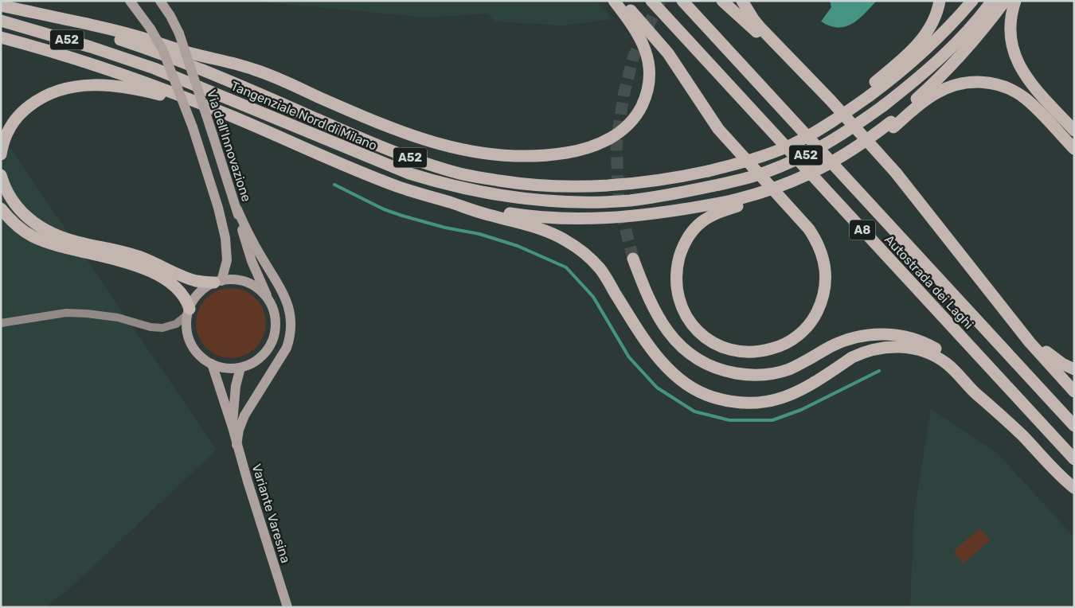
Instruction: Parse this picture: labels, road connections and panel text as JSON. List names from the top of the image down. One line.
{"streets":{"highway":["A52","Tangenziale Nord di Milano","A8","Autostrada dei Laghi"],"main road":["Via dell'Innovazione","Variante Varesina"]},"crossings":[["Via dell'Innovazione","Variante Varesina"]]}
